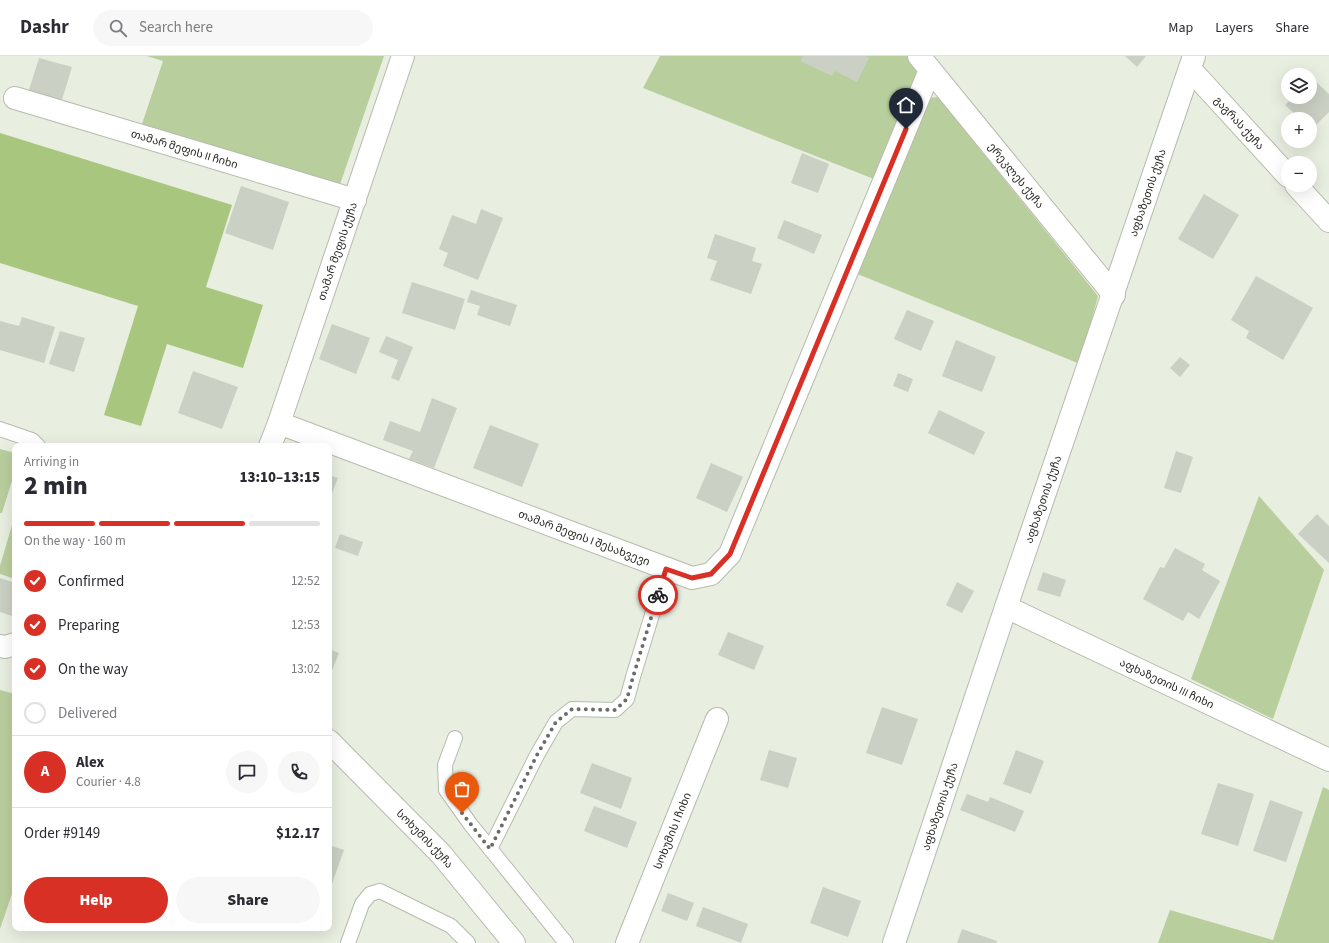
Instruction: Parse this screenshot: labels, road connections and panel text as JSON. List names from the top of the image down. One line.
{"streets":{"street":["გაგრას ქუჩა","თამარ მეფის II ჩიხი","ერეკლეს ქუჩა","აფხაზეთის ქუჩა","თამარ მეფის ქუჩა","თამარ მეფის I შესახვევი","აფხაზეთის III ჩიხი","სოხუმის I ჩიხი","სოხუმის ქუჩა"]},"crossings":[["გაგრას ქუჩა","აფხაზეთის ქუჩა"],["თამარ მეფის II ჩიხი","თამარ მეფის ქუჩა"],["ერეკლეს ქუჩა","აფხაზეთის ქუჩა"],["ერეკლეს ქუჩა","თამარ მეფის I შესახვევი"],["აფხაზეთის ქუჩა","აფხაზეთის III ჩიხი"],["თამარ მეფის ქუჩა","თამარ მეფის I შესახვევი"]],"page":{"header":"Dashr","search":"Search here","nav":["Map","Layers","Share"],"map_buttons":["+","−"],"heading":["2 min","Arriving in","13:10–13:15"],"panel":["Alex","Courier · 4.8","Order #9149","$12.17"],"bar":"On the way · 160 m","list":[["Confirmed","12:52"],["Preparing","12:53"],["On the way","13:02"],"Delivered"],"round":"A","buttons":["Help","Share"]}}
